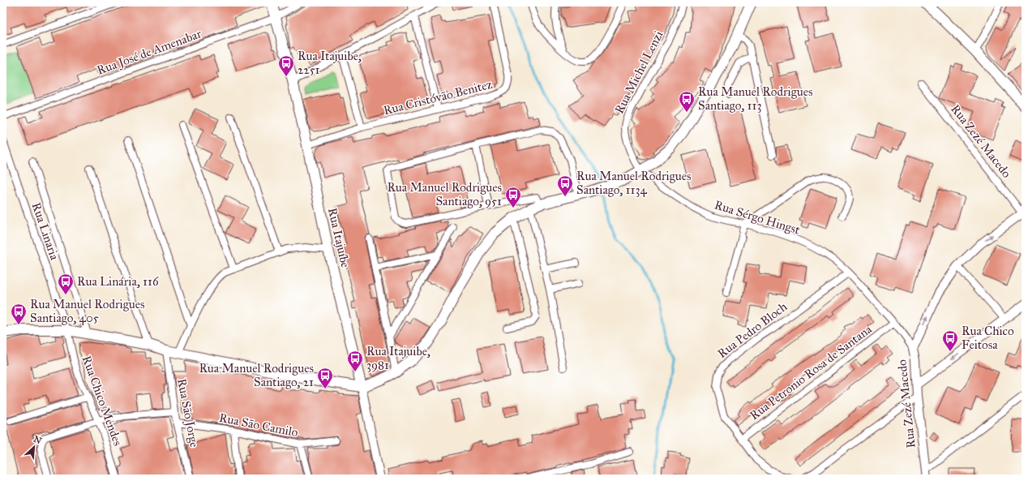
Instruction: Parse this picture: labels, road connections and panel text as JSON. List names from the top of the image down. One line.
{"streets":{"main road":["Rua Itajuíbe"],"street":["Rua José de Amenabar","Rua Michel Lenzi","Rua Cristóvão Benitez","Rua Zezé Macedo","Rua Sérgo Hingst","Rua Linaria","Rua Pedro Bloch","Rua Petronio Rosa de Santana","Rua Chico Mendes","Rua São Jorge","Rua São Camilo"]},"crossings":[["Rua José de Amenabar","Rua Itajuíbe"],["Rua Michel Lenzi","Rua Sérgo Hingst"],["Rua Cristóvão Benitez","Rua Itajuíbe"],["Rua Zezé Macedo","Rua Sérgo Hingst"],["Rua Zezé Macedo","Rua Pedro Bloch"],["Rua Sérgo Hingst","Rua Pedro Bloch"],["Rua Sérgo Hingst","Rua Petronio Rosa de Santana"],["Rua Linaria","Rua Chico Mendes"],["Rua Pedro Bloch","Rua Petronio Rosa de Santana"],["Rua São Jorge","Rua São Camilo"]],"places":{"bus stop":["Rua Itajuibe, 2251","Rua Manuel Rodrigues Santiago, 113","Rua Manuel Rodrigues Santiago, 1134","Rua Manuel Rodrigues Santiago, 951","Rua Linária, 116","Rua Manuel Rodrigues Santiago, 405","Rua Chico Feitosa","Rua Itajuibe, 3981","Rua Manuel Rodrigues Santiago, 21"]},"north":"top right"}
